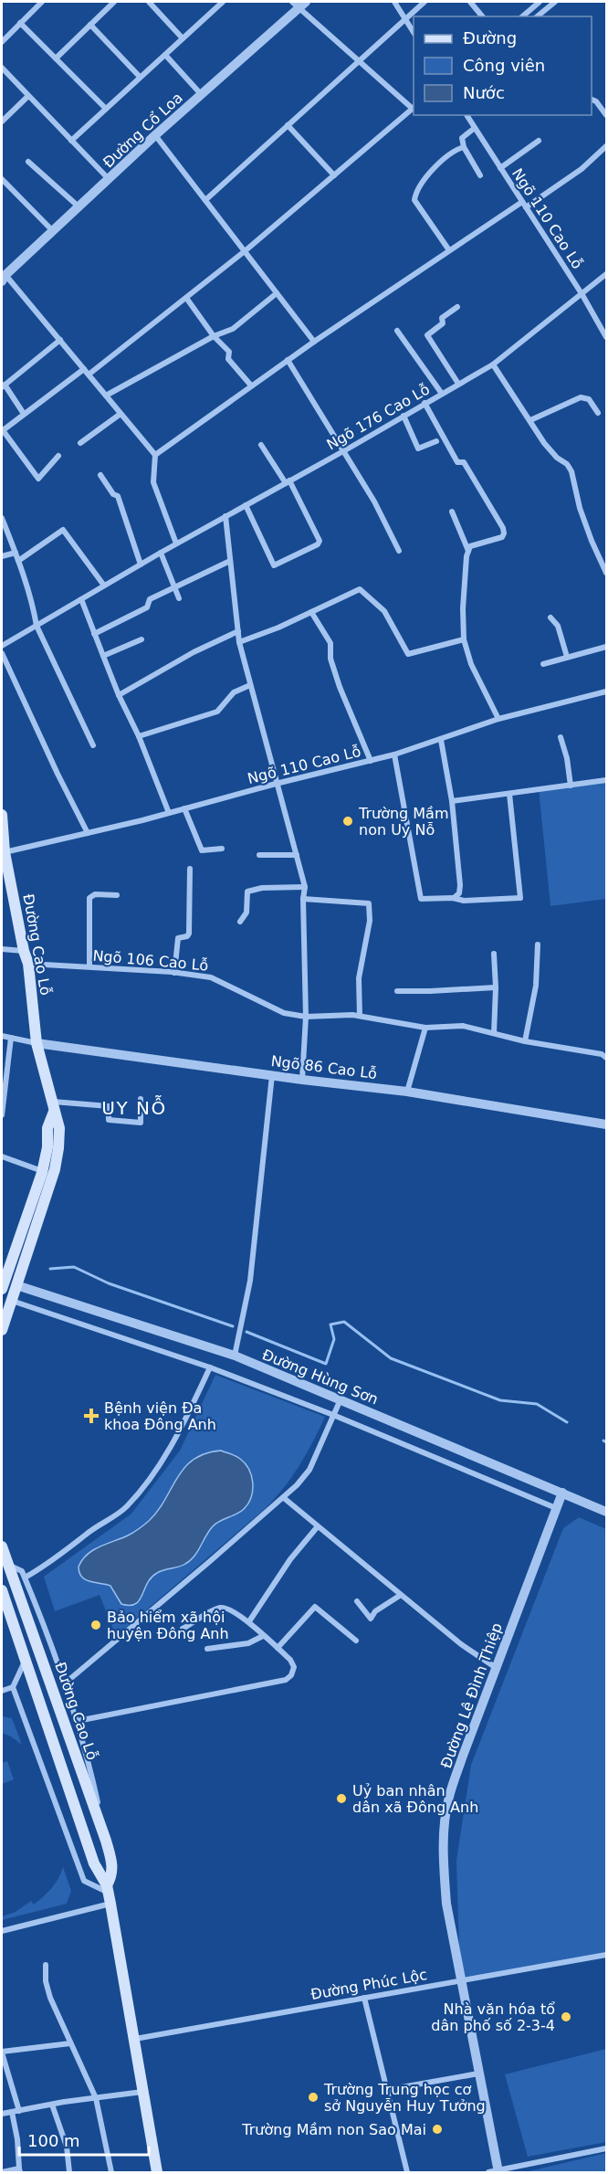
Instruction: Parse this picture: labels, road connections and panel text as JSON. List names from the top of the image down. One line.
{"streets":{"main road":["Đường Cao Lỗ"],"street":["Đường Cổ Loa","Ngõ 110 Cao Lỗ","Ngõ 176 Cao Lỗ","Ngõ 106 Cao Lỗ","Ngõ 86 Cao Lỗ","Đường Hùng Sơn","Đường Lê Đình Thiệp","Đường Phúc Lộc"]},"crossings":[["Ngõ 110 Cao Lỗ","Ngõ 176 Cao Lỗ"],["Ngõ 110 Cao Lỗ","Đường Cao Lỗ"],["Đường Cao Lỗ","Ngõ 106 Cao Lỗ"],["Đường Cao Lỗ","Ngõ 86 Cao Lỗ"],["Đường Cao Lỗ","Đường Hùng Sơn"],["Đường Cao Lỗ","Đường Phúc Lộc"],["Đường Hùng Sơn","Đường Lê Đình Thiệp"],["Đường Lê Đình Thiệp","Đường Phúc Lộc"]],"districts":["UY NỖ"],"places":{"other":["Trường Mầm non Uy Nỗ","Bảo hiểm xã hội huyện Đông Anh","Uỷ ban nhân dân xã Đông Anh","Nhà văn hóa tổ dân phố số 2-3-4","Trường Trung học cơ sở Nguyễn Huy Tưởng","Trường Mầm non Sao Mai"],"health":["Bệnh viện Đa khoa Đông Anh"]},"legend":["Đường","Công viên","Nước"],"scale_bar":"100 m"}
